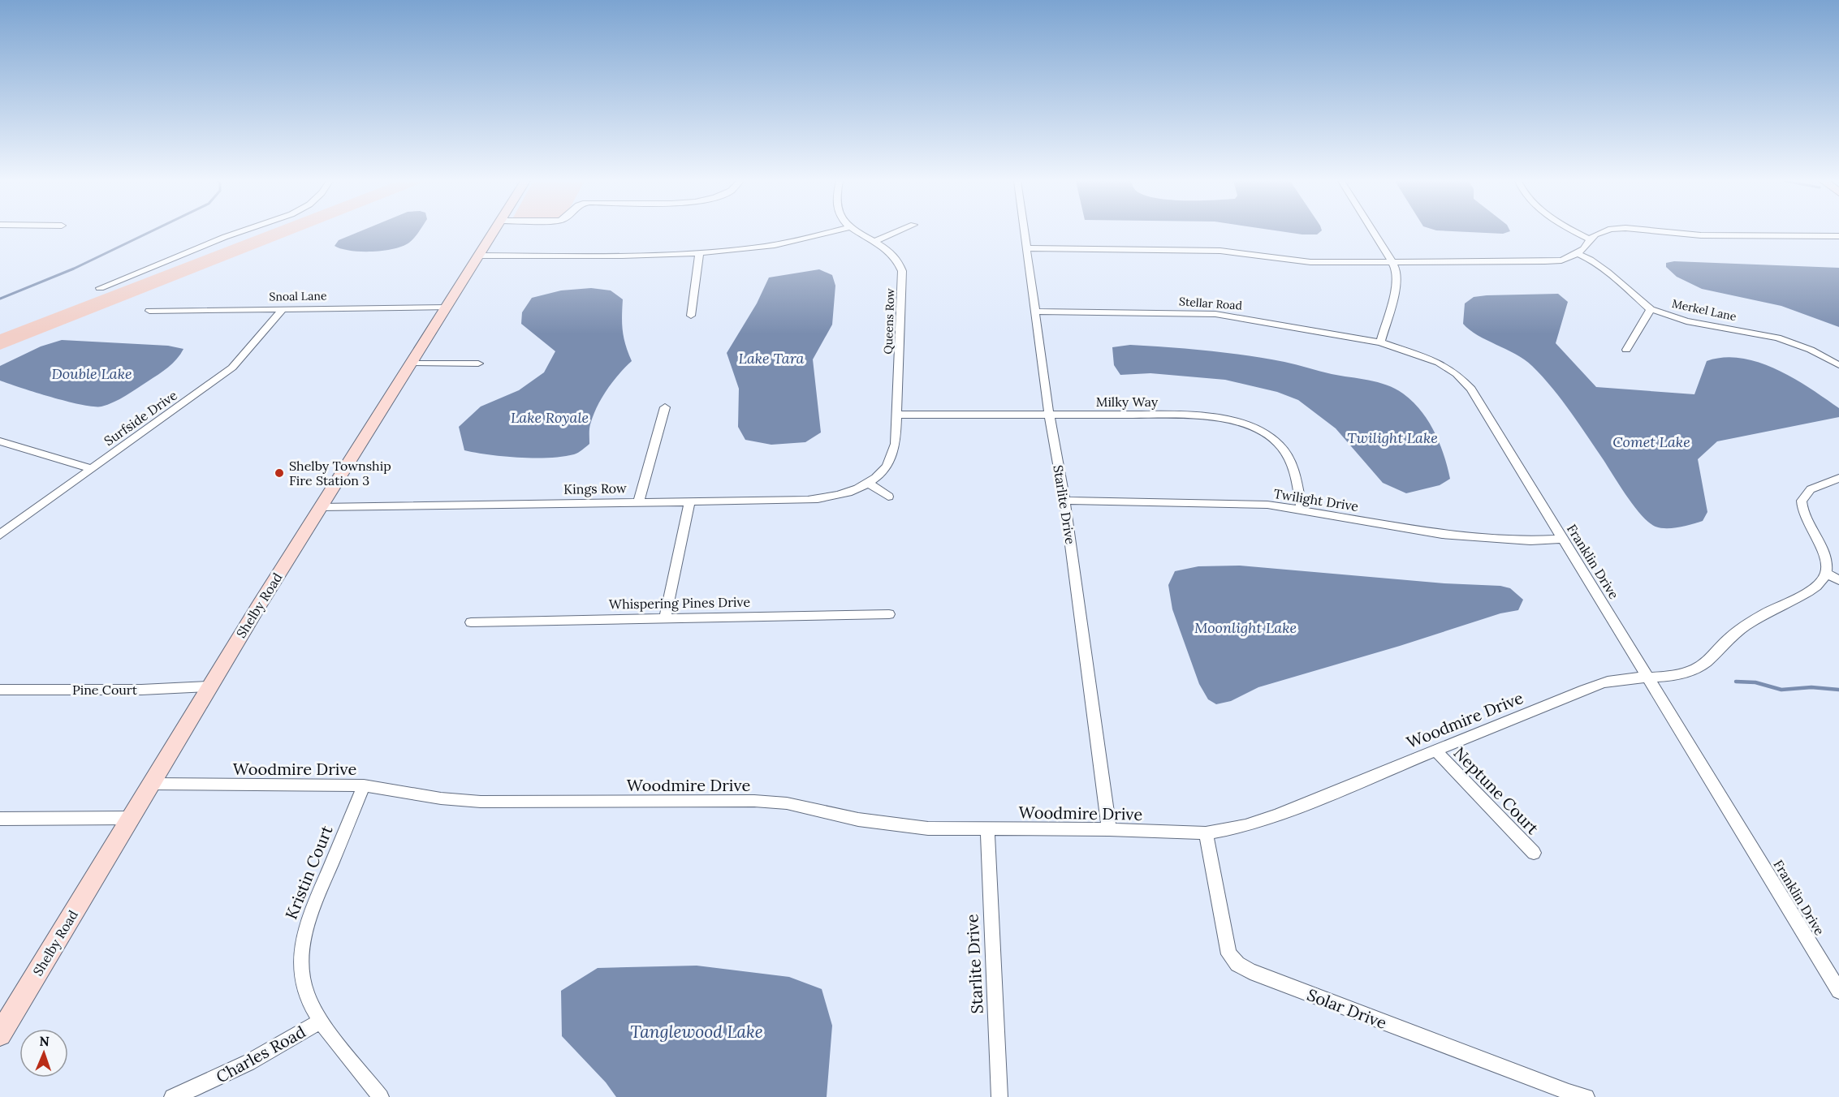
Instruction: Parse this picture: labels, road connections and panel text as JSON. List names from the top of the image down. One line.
{"streets":{"street":["Snoal Lane","Stellar Road","Merkel Lane","Queens Row","Milky Way","Surfside Drive","Kings Row","Twilight Drive","Starlite Drive","Franklin Drive","Whispering Pines Drive","Shelby Road","Pine Court","Woodmire Drive","Neptune Court","Kristin Court","Solar Drive","Charles Road"]},"crossings":[["Snoal Lane","Surfside Drive"],["Snoal Lane","Shelby Road"],["Stellar Road","Starlite Drive"],["Stellar Road","Franklin Drive"],["Queens Row","Milky Way"],["Queens Row","Kings Row"],["Milky Way","Twilight Drive"],["Milky Way","Starlite Drive"],["Kings Row","Shelby Road"],["Twilight Drive","Starlite Drive"],["Twilight Drive","Franklin Drive"],["Starlite Drive","Woodmire Drive"],["Franklin Drive","Woodmire Drive"],["Shelby Road","Pine Court"],["Shelby Road","Woodmire Drive"],["Woodmire Drive","Neptune Court"],["Woodmire Drive","Kristin Court"],["Woodmire Drive","Solar Drive"],["Kristin Court","Charles Road"]],"water":["Lake Tara","Double Lake","Lake Royale","Twilight Lake","Comet Lake","Moonlight Lake","Tanglewood Lake"],"places":["Shelby Township Fire Station 3"],"north":"top"}
